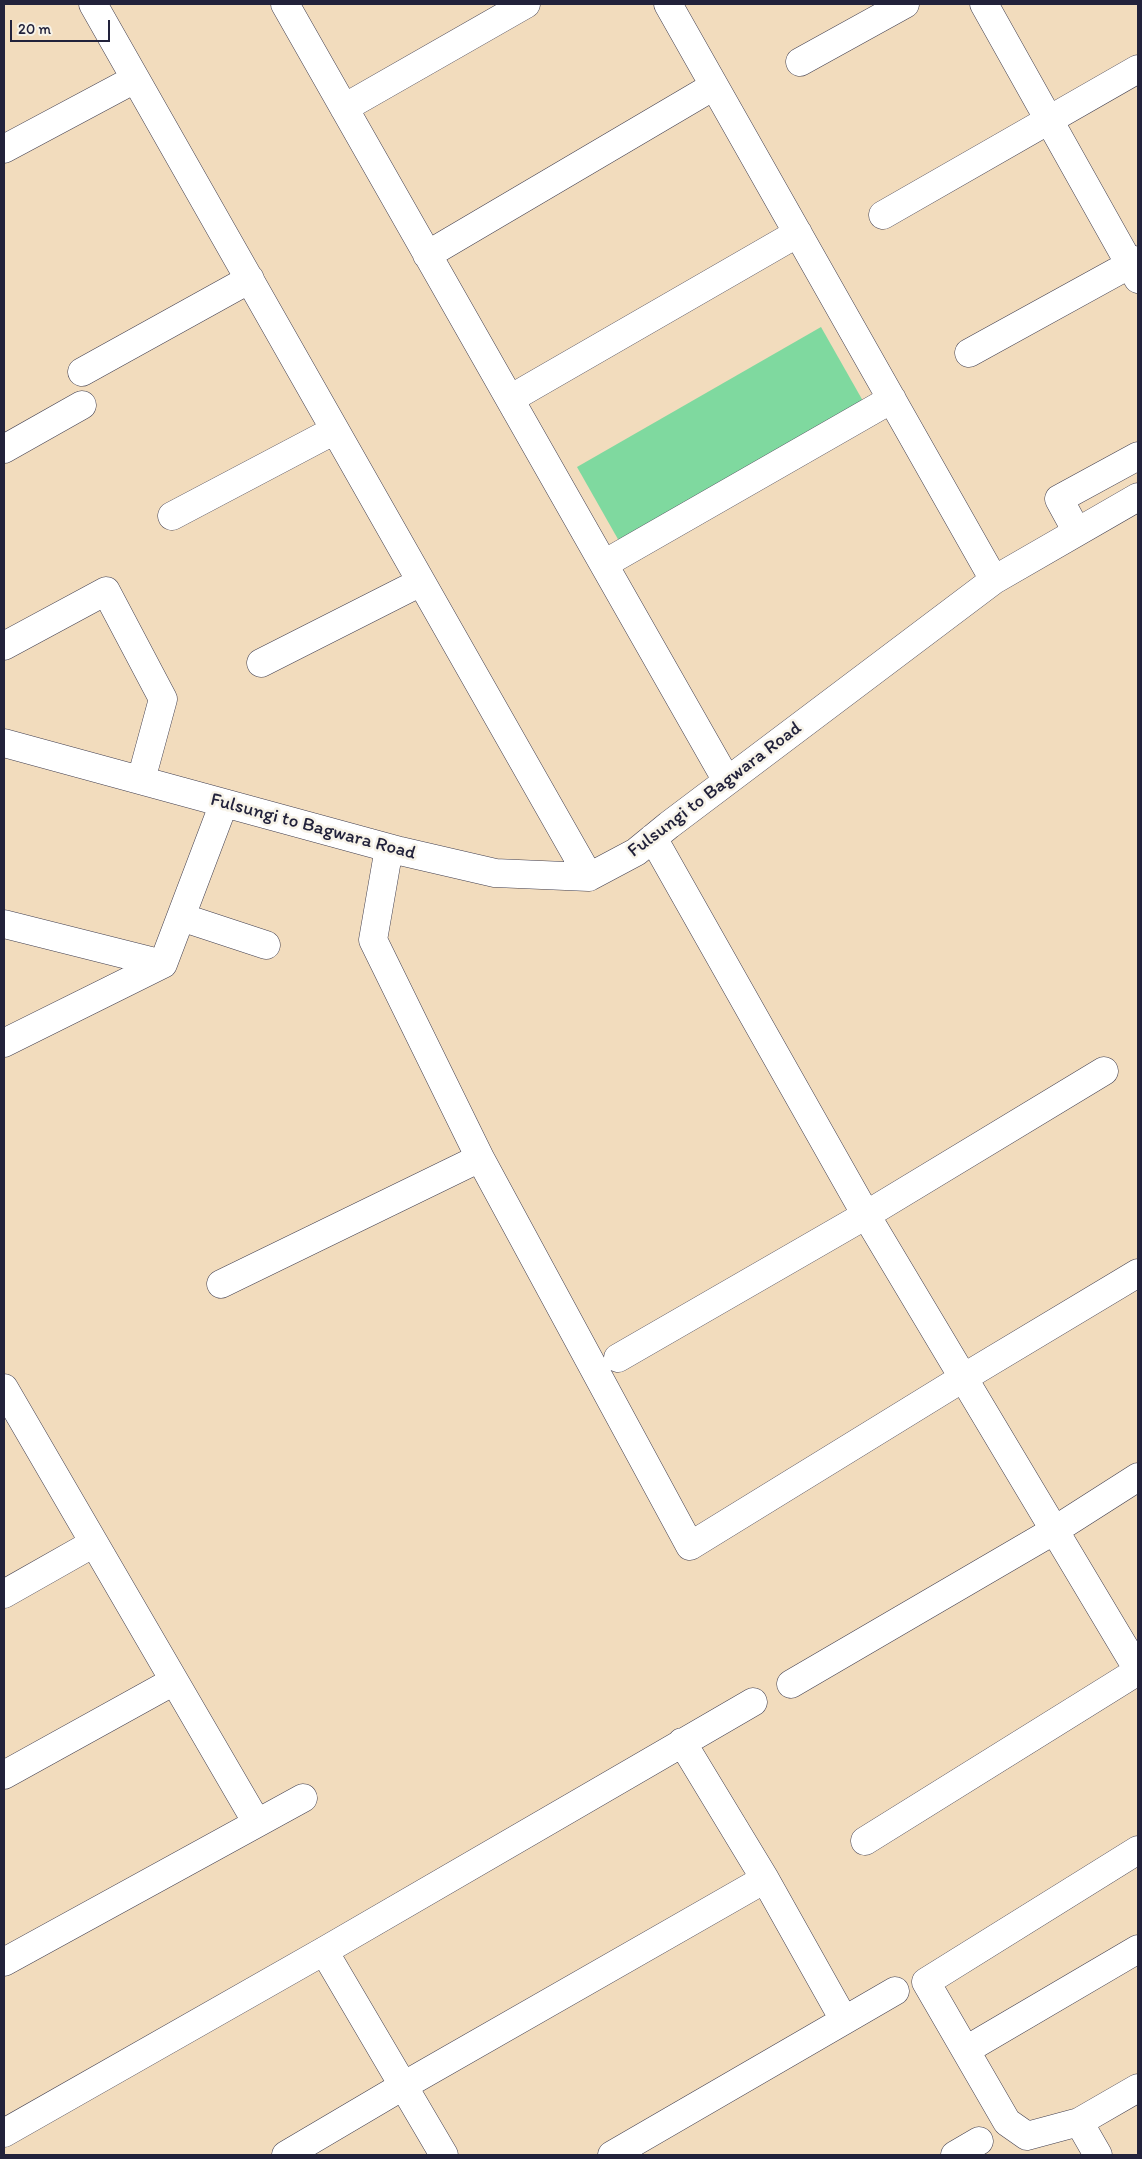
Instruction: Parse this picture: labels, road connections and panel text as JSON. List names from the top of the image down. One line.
{"streets":{"street":["Fulsungi to Bagwara Road"]},"scale_bar":"20 m"}
